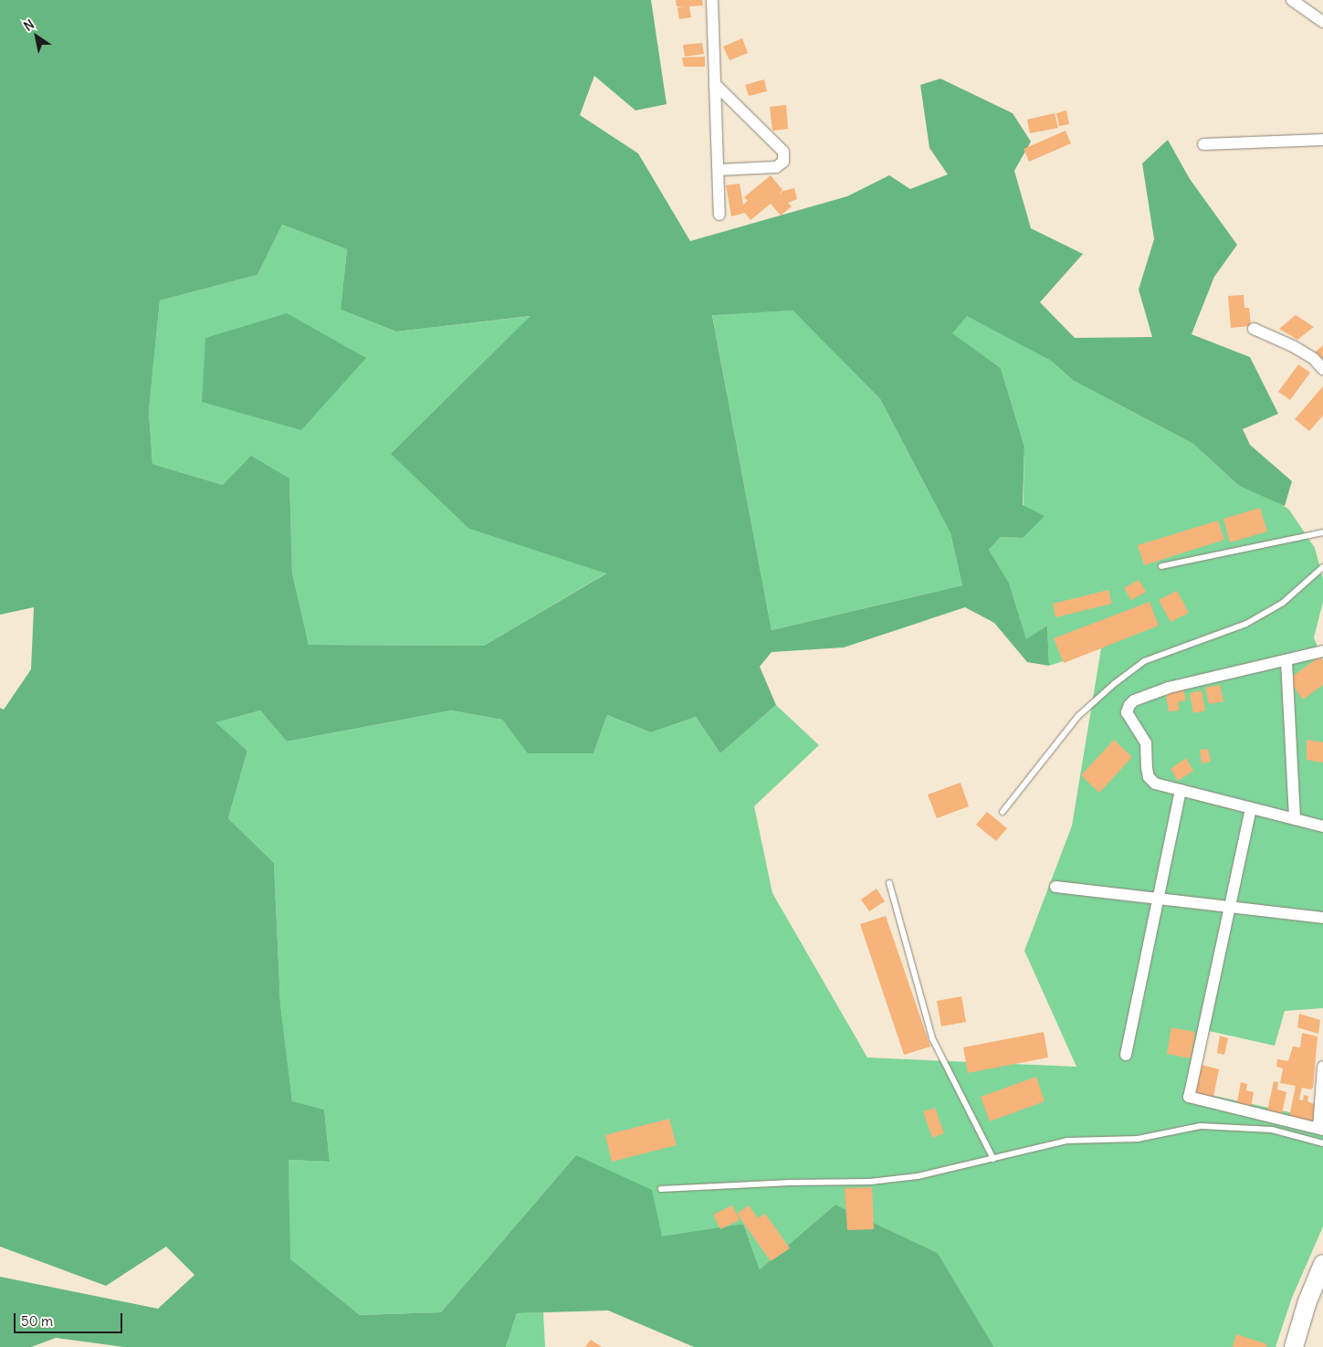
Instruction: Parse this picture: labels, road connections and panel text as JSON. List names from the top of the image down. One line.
{"scale_bar":"50 m","north":"top left"}
